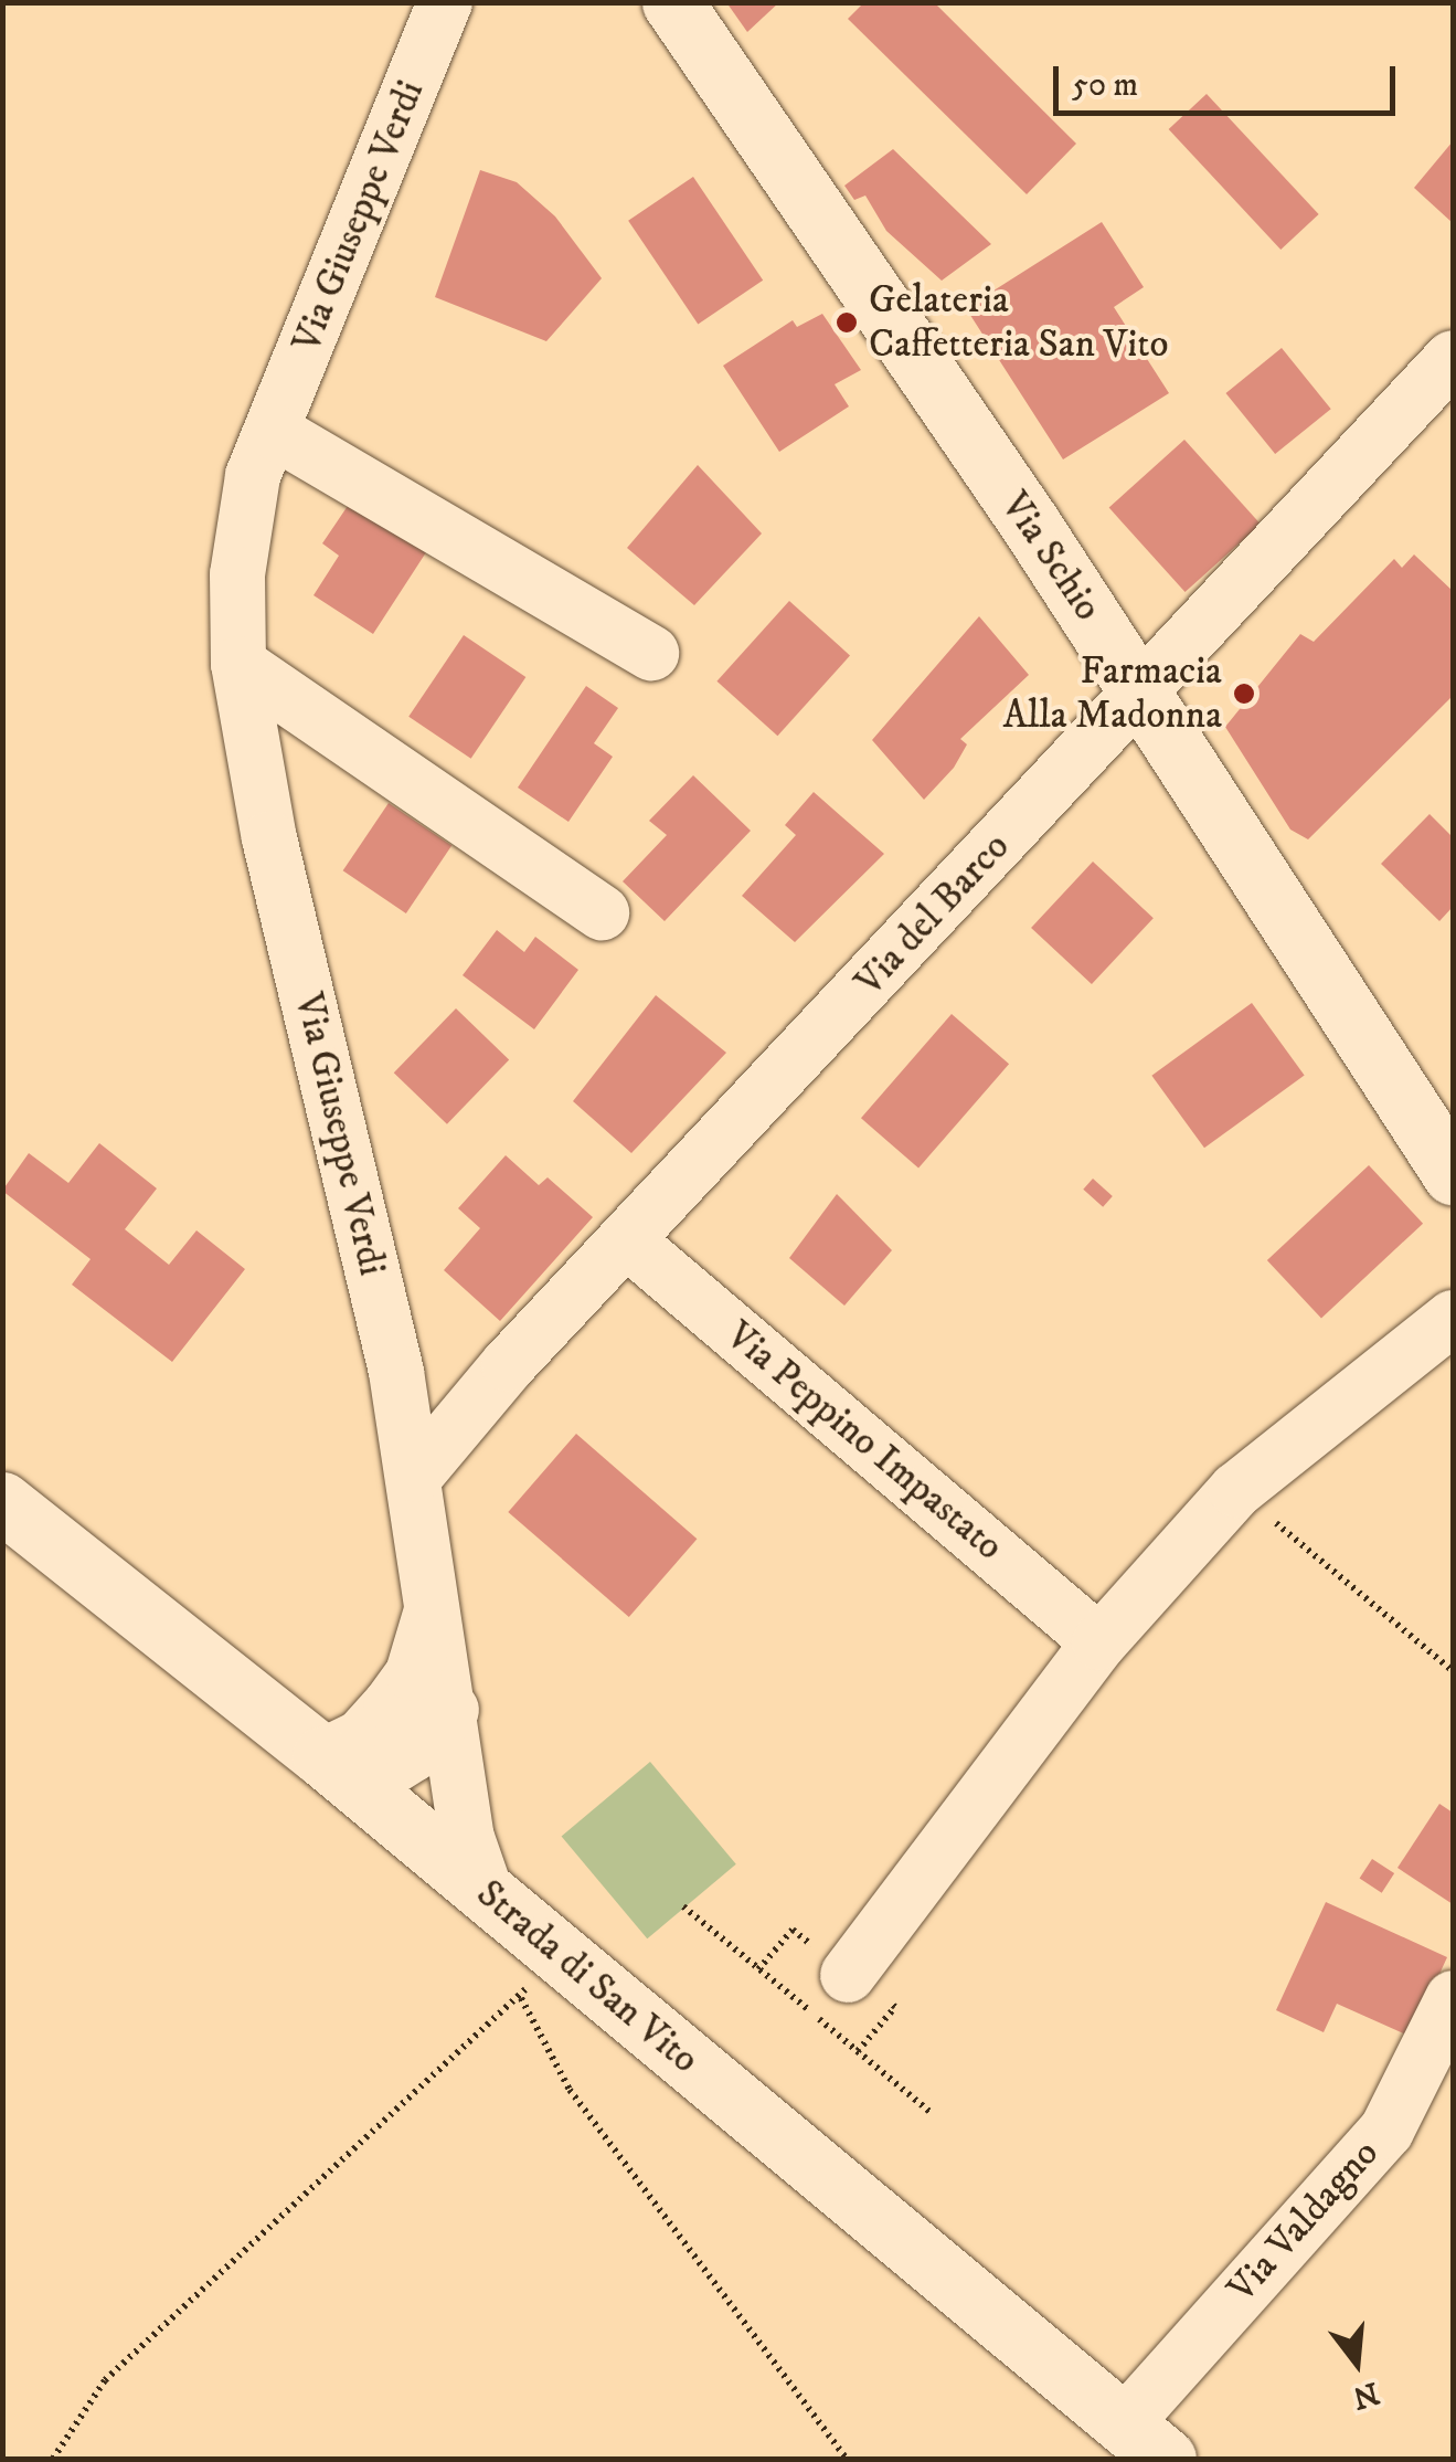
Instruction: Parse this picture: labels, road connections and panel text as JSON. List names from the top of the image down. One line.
{"streets":{"main road":["Via Schio","Strada di San Vito"],"street":["Via Giuseppe Verdi","Via del Barco","Via Peppino Impastato","Via Valdagno"]},"crossings":[["Via Giuseppe Verdi","Via del Barco"],["Via Giuseppe Verdi","Strada di San Vito"],["Via Schio","Via del Barco"],["Via del Barco","Via Peppino Impastato"],["Strada di San Vito","Via Valdagno"]],"places":["Gelateria Caffetteria San Vito","Farmacia Alla Madonna"],"scale_bar":"50 m","north":"bottom"}
